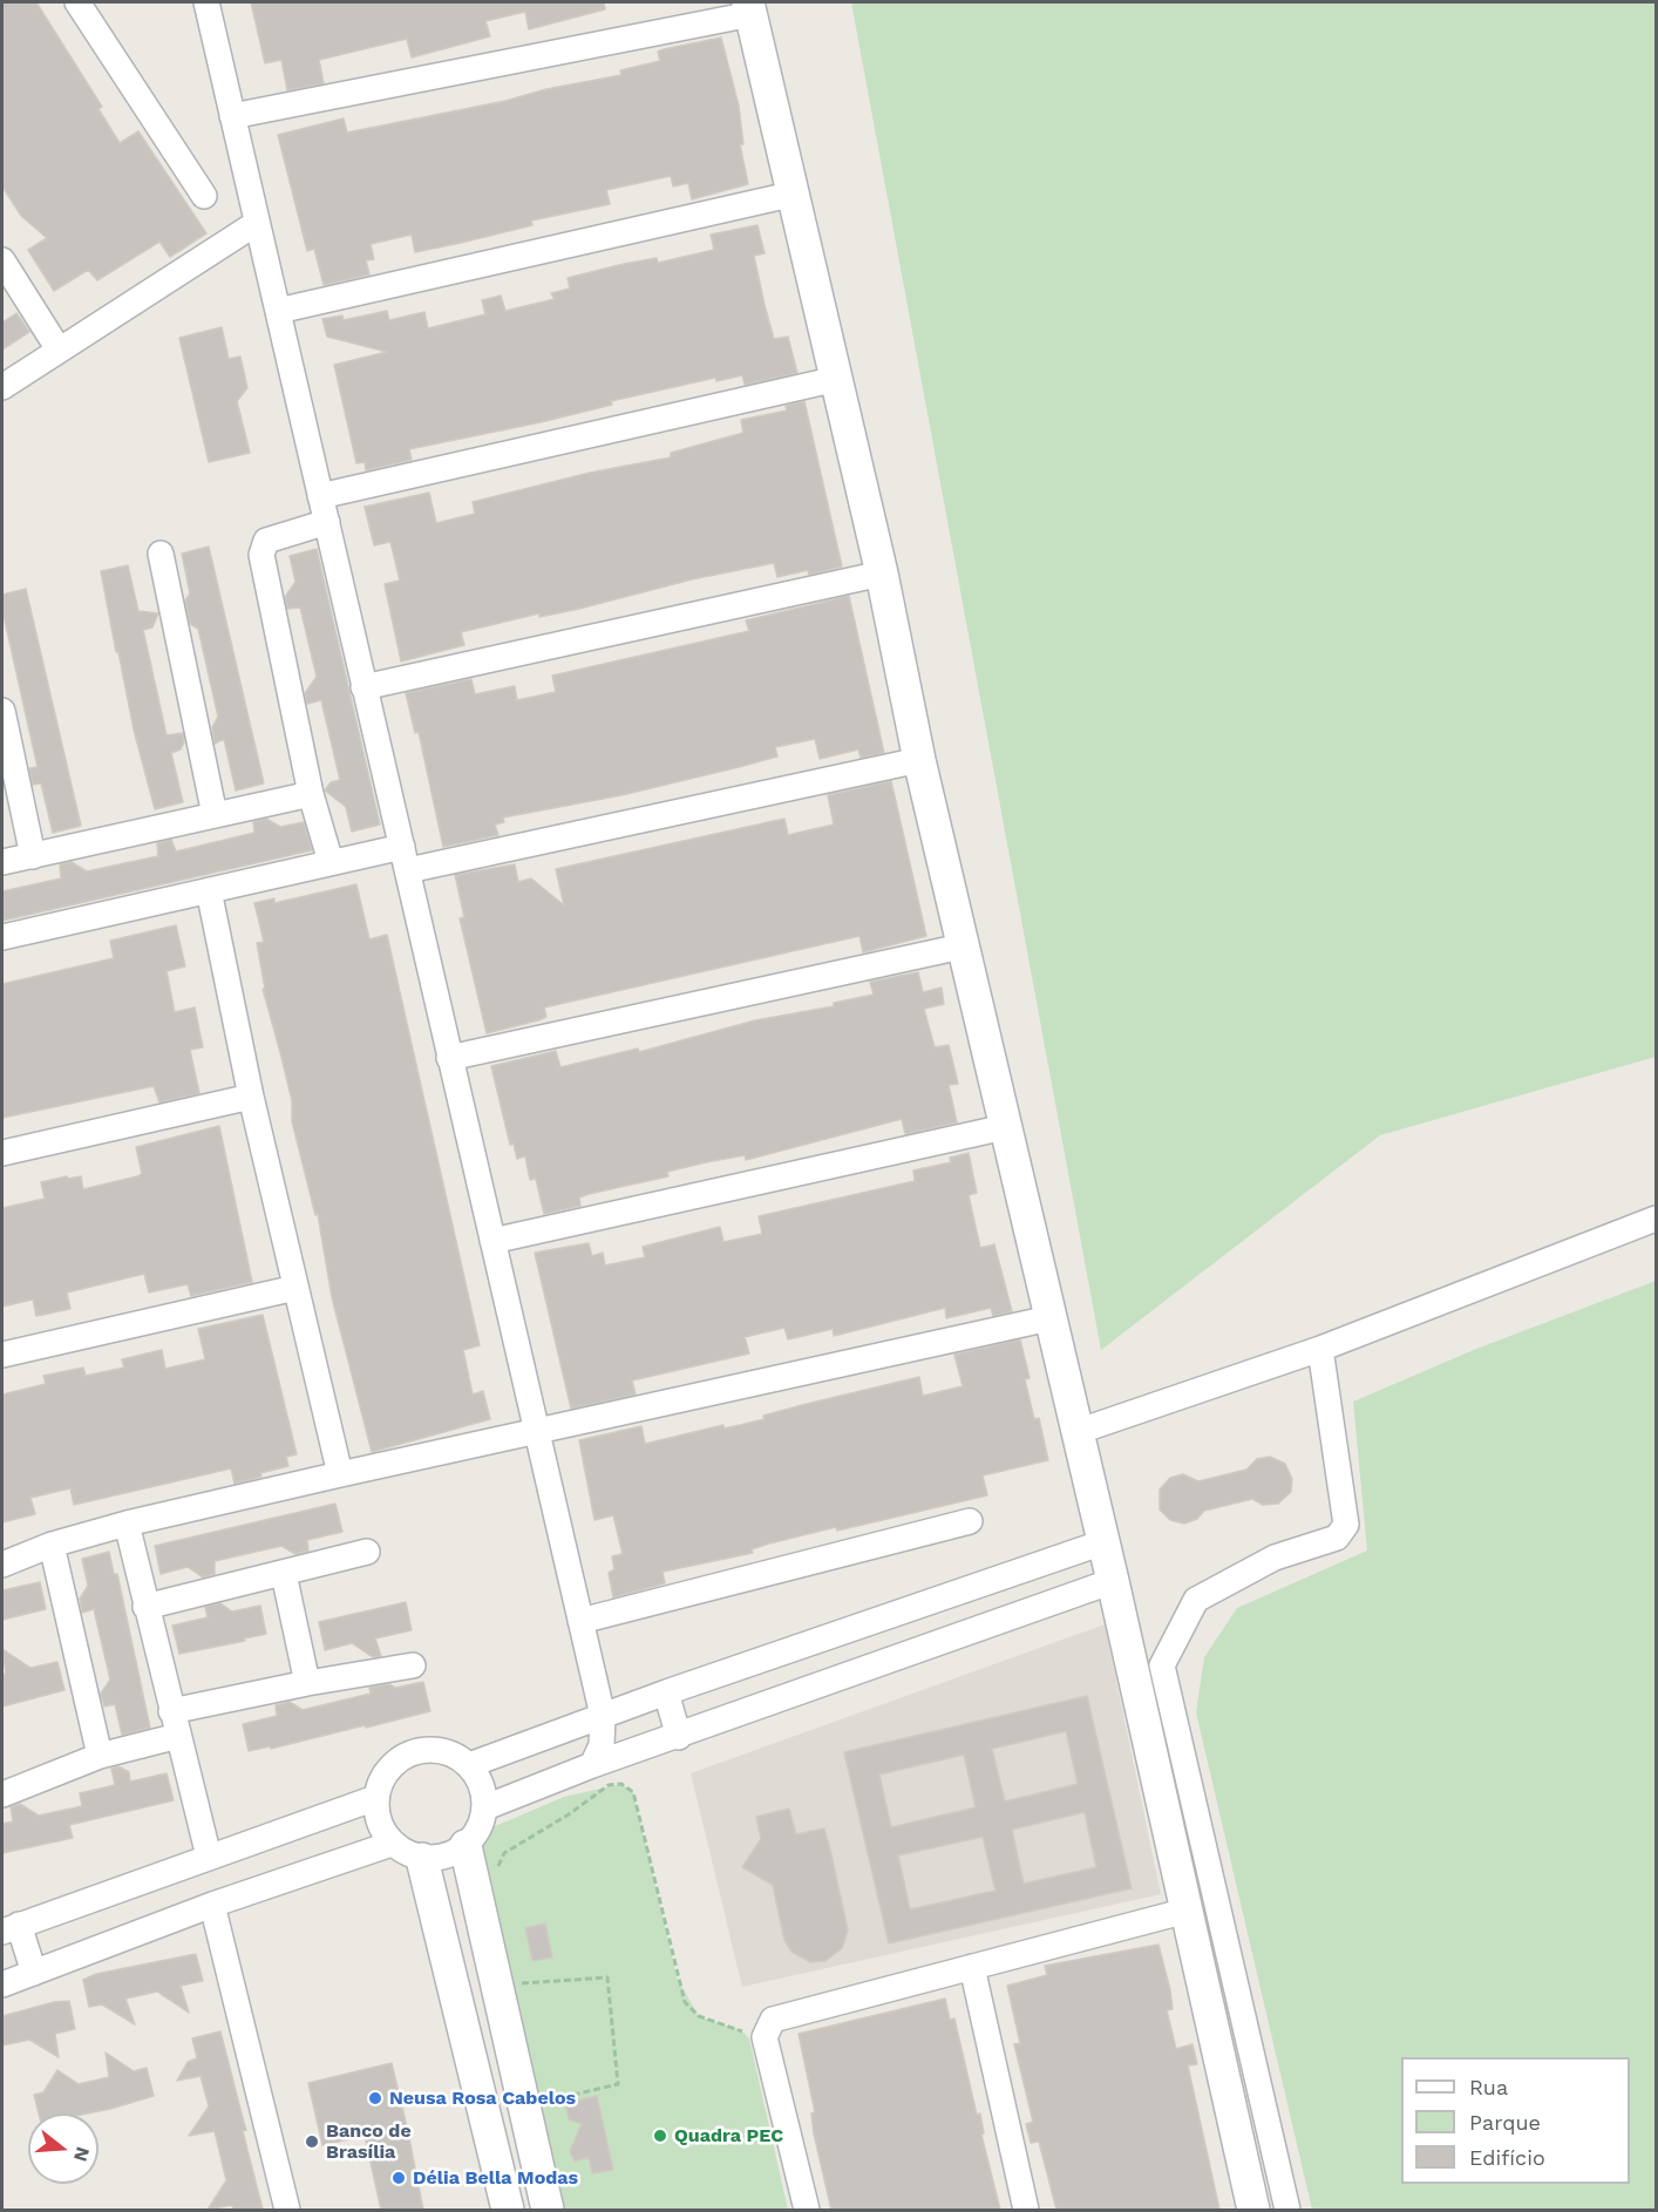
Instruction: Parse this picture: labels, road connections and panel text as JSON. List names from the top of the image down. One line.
{"places":["Neusa Rosa Cabelos","Quadra PEC","Banco de Brasília","Délia Bella Modas"],"legend":["Rua","Parque","Edifício"],"north":"right"}
